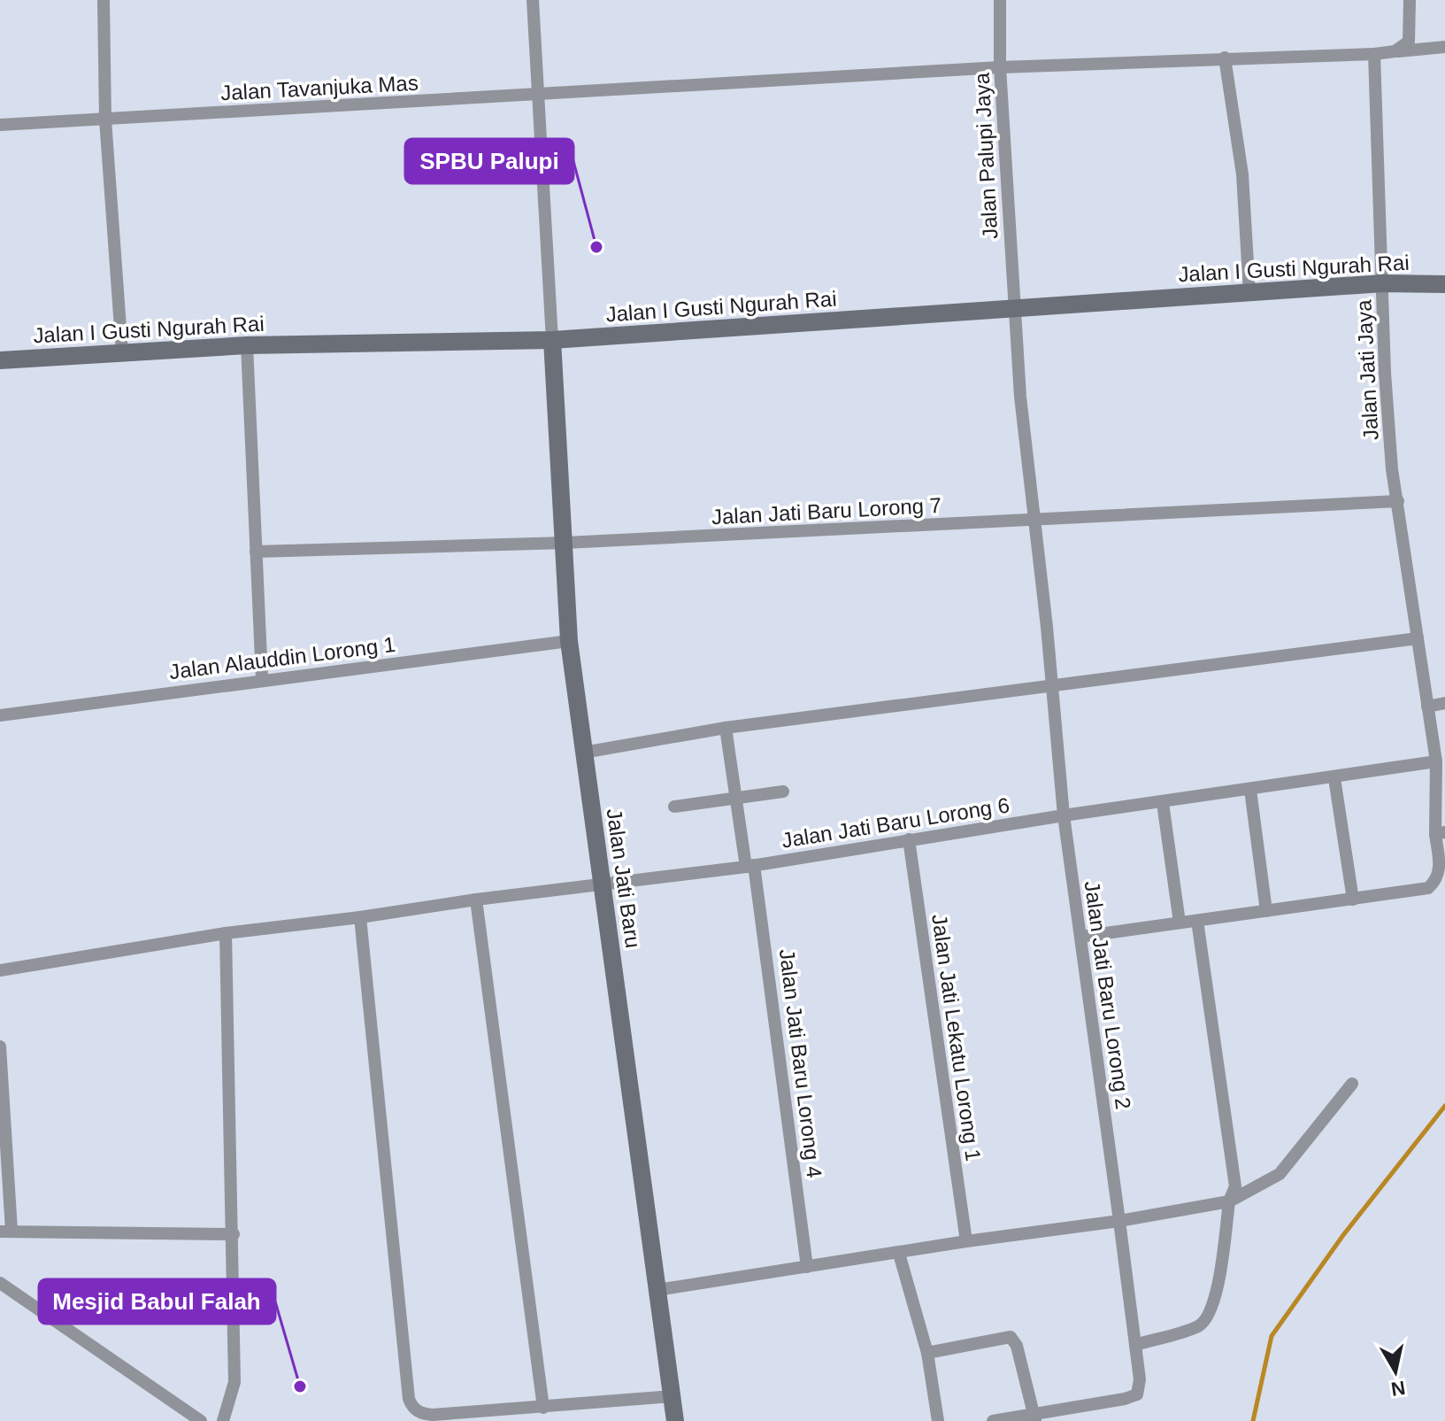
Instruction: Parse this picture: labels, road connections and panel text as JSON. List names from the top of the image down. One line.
{"streets":{"main road":["Jalan I Gusti Ngurah Rai","Jalan Jati Baru"],"street":["Jalan Tavanjuka Mas","Jalan Palupi Jaya","Jalan Jati Jaya","Jalan Jati Baru Lorong 7","Jalan Alauddin Lorong 1","Jalan Jati Baru Lorong 6","Jalan Jati Baru Lorong 2","Jalan Jati Lekatu Lorong 1","Jalan Jati Baru Lorong 4"]},"crossings":[["Jalan Tavanjuka Mas","Jalan Palupi Jaya"],["Jalan Tavanjuka Mas","Jalan Jati Jaya"],["Jalan Palupi Jaya","Jalan I Gusti Ngurah Rai"],["Jalan Palupi Jaya","Jalan Jati Baru Lorong 2"],["Jalan I Gusti Ngurah Rai","Jalan Jati Jaya"],["Jalan I Gusti Ngurah Rai","Jalan Jati Baru"],["Jalan I Gusti Ngurah Rai","Jalan Jati Baru Lorong 2"],["Jalan Jati Jaya","Jalan Jati Baru Lorong 7"],["Jalan Jati Jaya","Jalan Jati Baru Lorong 6"],["Jalan Jati Jaya","Jalan Jati Baru Lorong 2"],["Jalan Jati Baru Lorong 7","Jalan Jati Baru"],["Jalan Jati Baru Lorong 7","Jalan Jati Baru Lorong 2"],["Jalan Alauddin Lorong 1","Jalan Jati Baru"],["Jalan Jati Baru Lorong 6","Jalan Jati Baru"],["Jalan Jati Baru Lorong 6","Jalan Jati Baru Lorong 2"],["Jalan Jati Baru Lorong 6","Jalan Jati Lekatu Lorong 1"],["Jalan Jati Baru Lorong 6","Jalan Jati Baru Lorong 4"]],"places":["SPBU Palupi","Mesjid Babul Falah"],"north":"bottom"}
